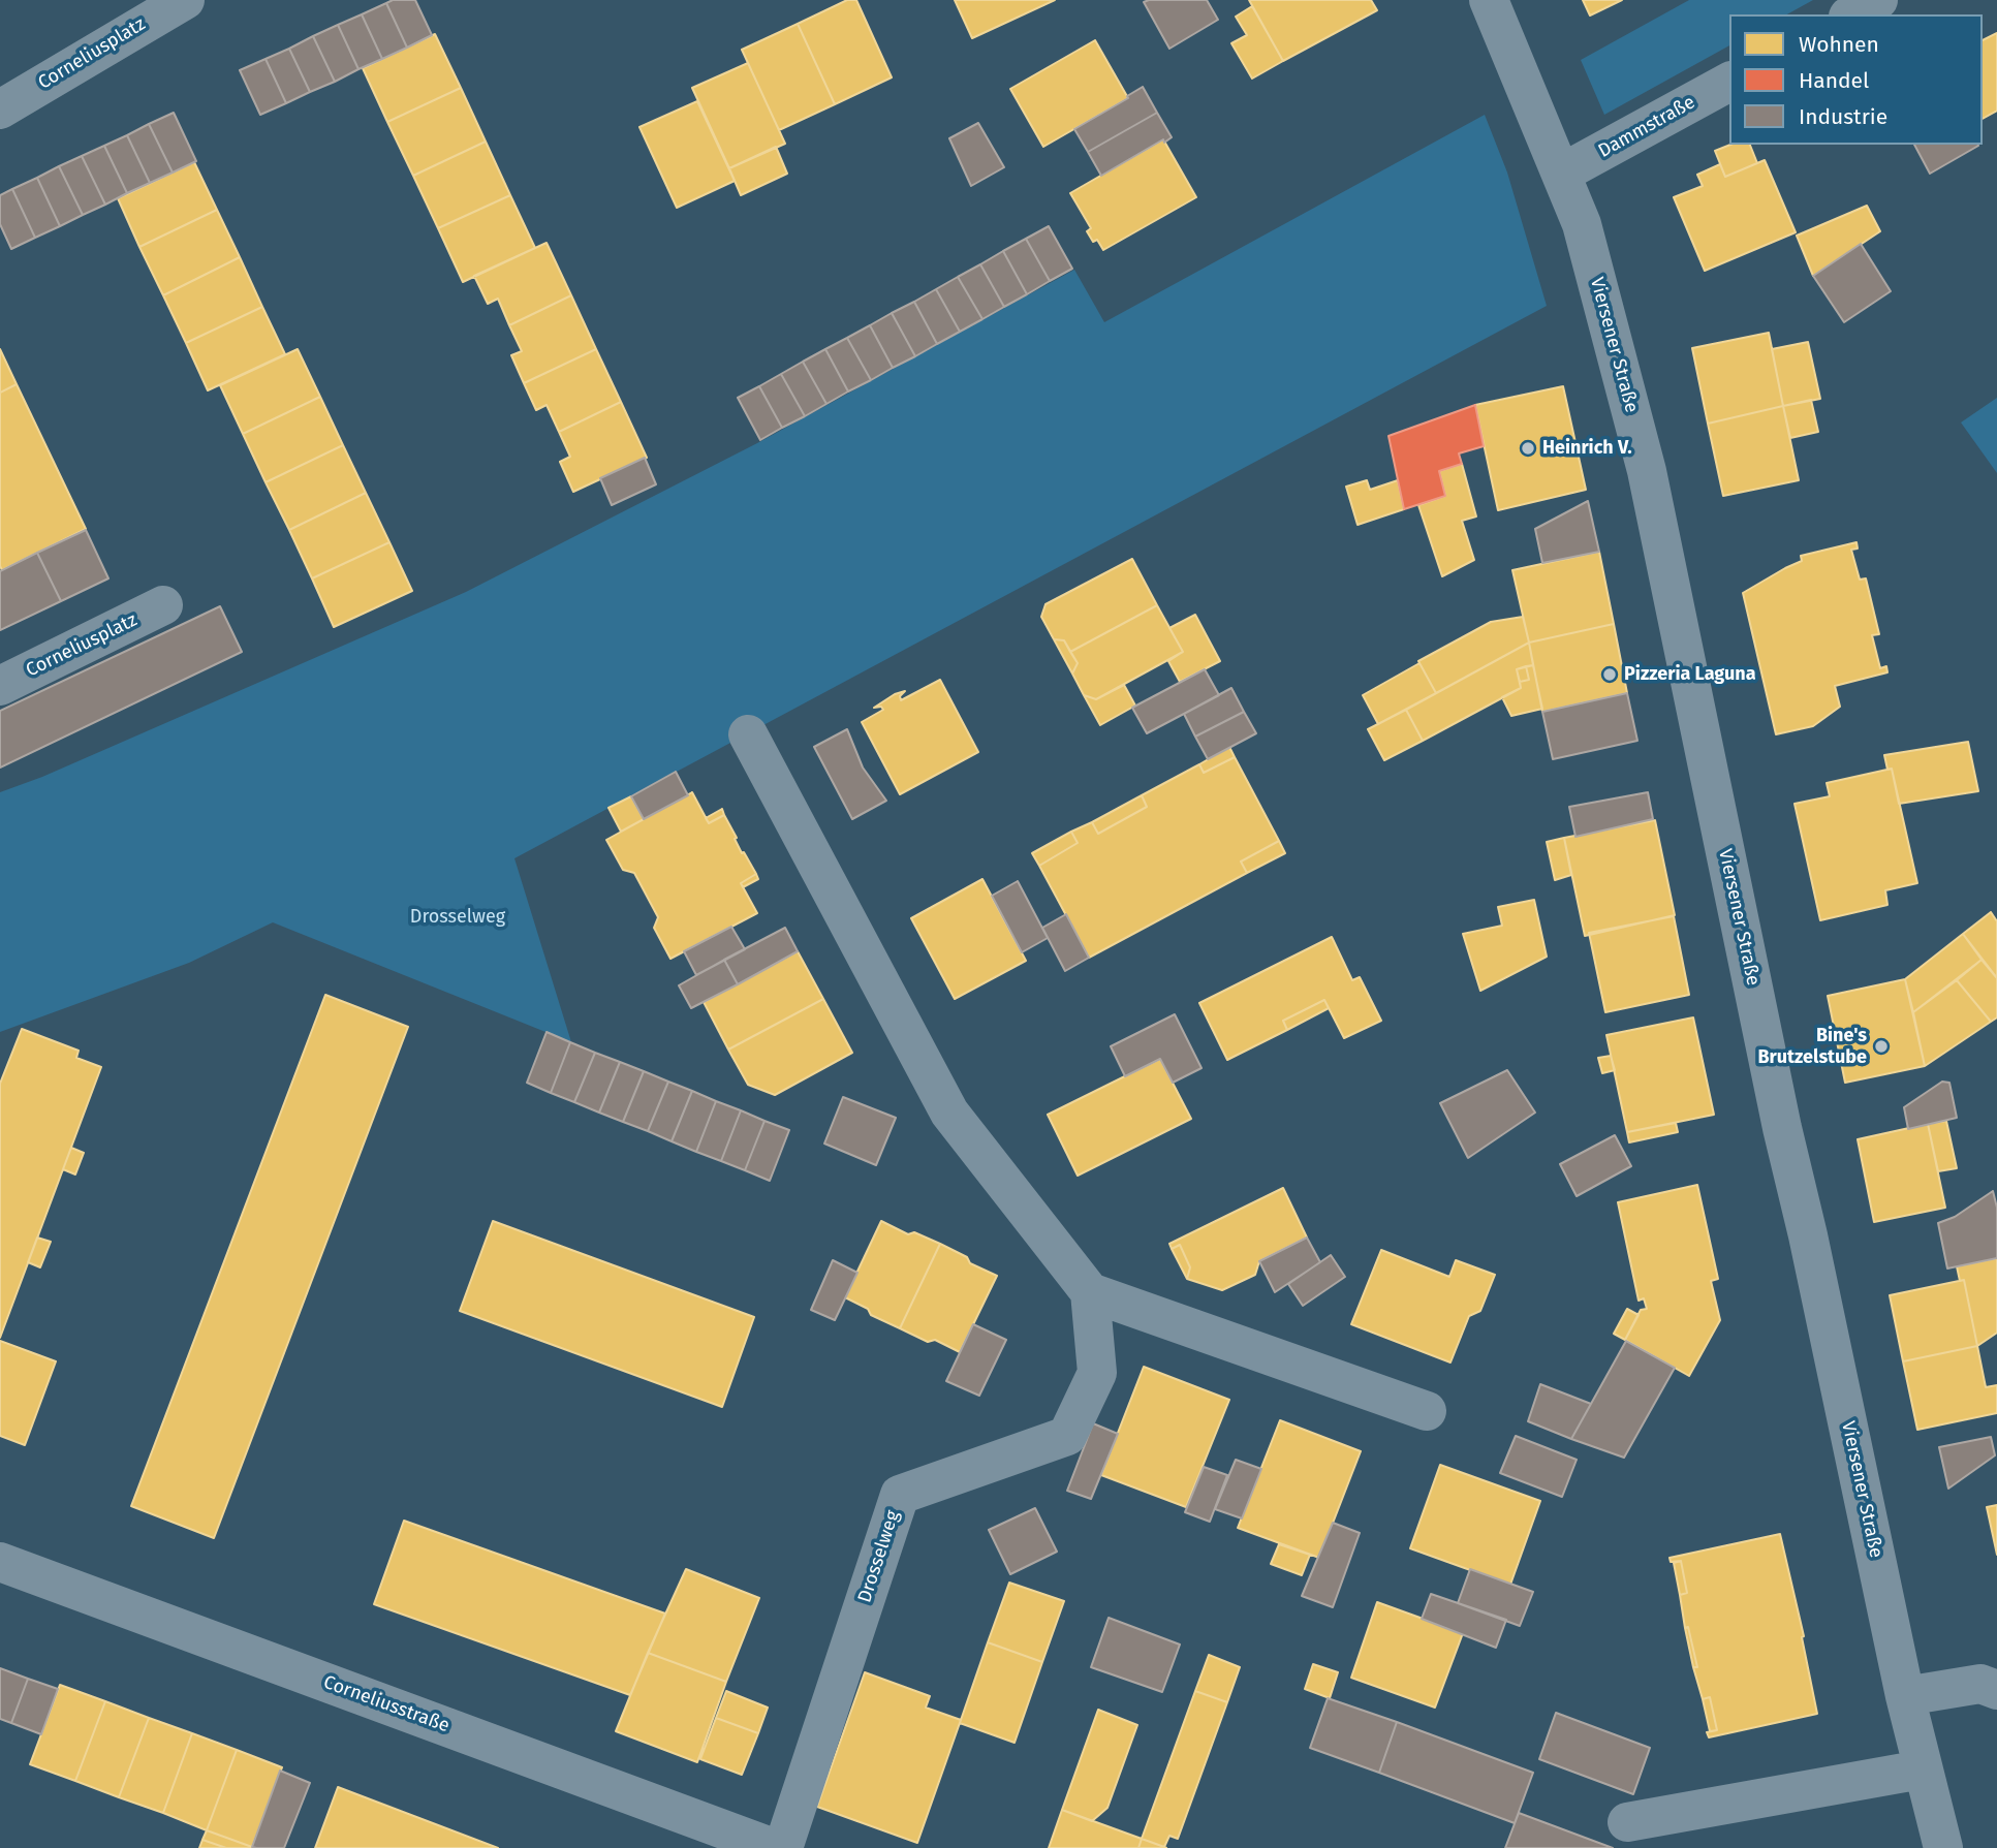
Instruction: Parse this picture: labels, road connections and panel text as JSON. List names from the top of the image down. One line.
{"streets":{"street":["Corneliusplatz","Dammstraße","Viersener Straße","Drosselweg","Corneliusstraße"]},"crossings":[["Dammstraße","Viersener Straße"]],"parks":["Drosselweg"],"places":["Heinrich V.","Pizzeria Laguna","Bine's Brutzelstube"],"legend":["Wohnen","Handel","Industrie"]}
